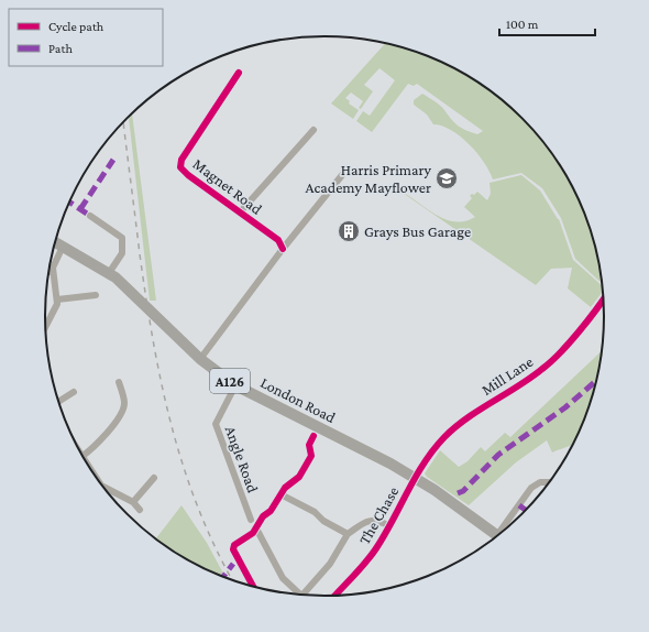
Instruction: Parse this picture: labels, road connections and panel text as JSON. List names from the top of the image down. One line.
{"streets":{"main road":["A126","London Road"],"street":["Magnet Road","Mill Lane","Angle Road","The Chase"]},"crossings":[["Mill Lane","London Road"],["Mill Lane","The Chase"],["London Road","Angle Road"],["London Road","The Chase"]],"places":{"school or university":["Harris Primary Academy Mayflower"],"building":["Grays Bus Garage"]},"legend":["Cycle path","Path"],"scale_bar":"100 m"}
